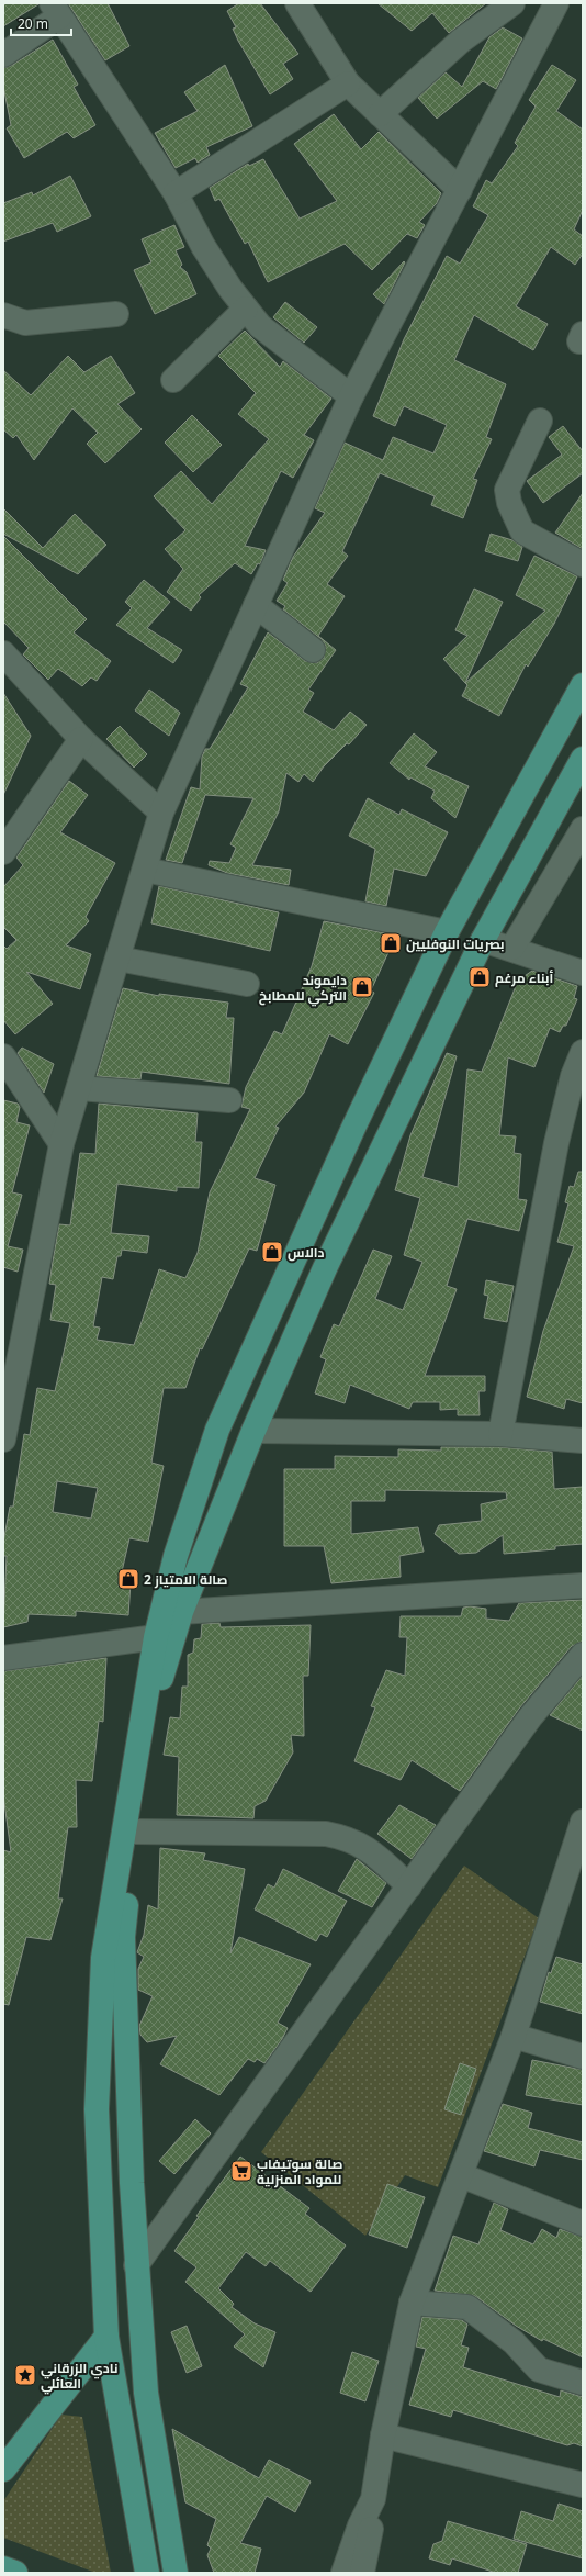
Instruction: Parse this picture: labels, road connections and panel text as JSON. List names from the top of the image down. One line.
{"places":{"shop":["بصريات النوفليين","أبناء مرغم","دايموند التركي للمطابخ","دالاس","صالة الامتياز 2"],"supermarket":["صالة سوتيفاب للمواد المنزلية"],"place":["نادي الزرقاني العائلي"]},"scale_bar":"20 m"}
